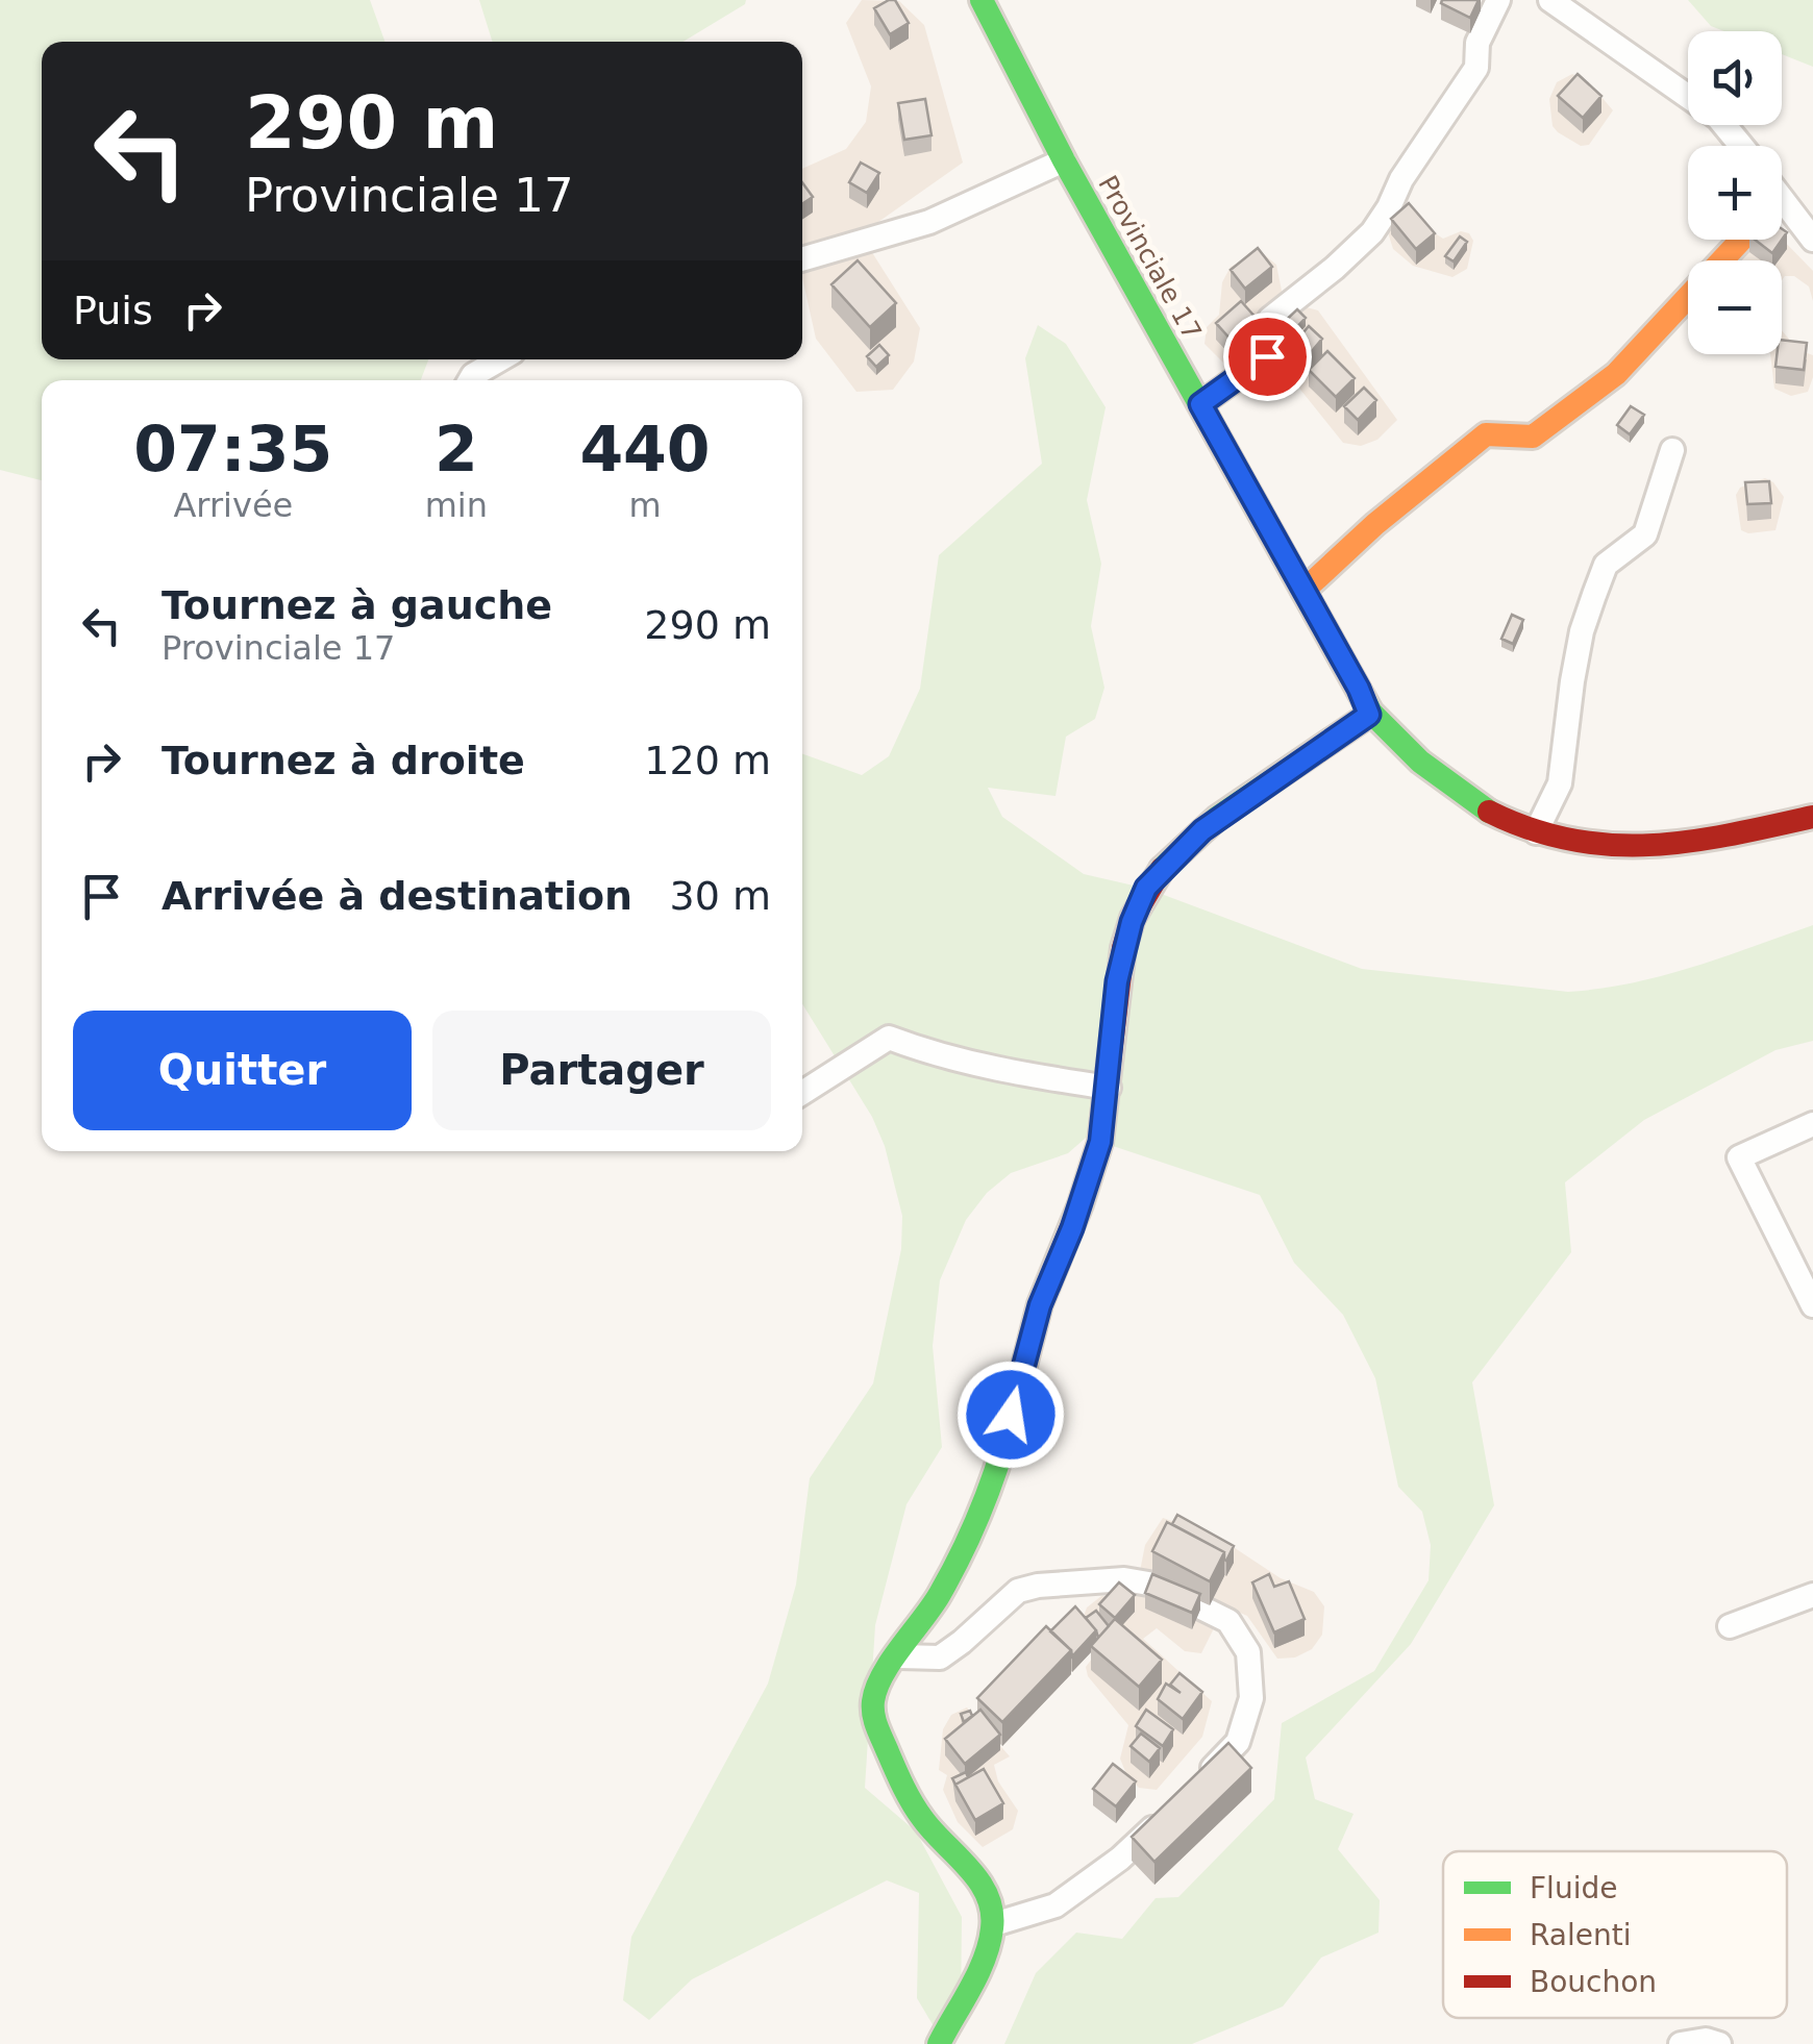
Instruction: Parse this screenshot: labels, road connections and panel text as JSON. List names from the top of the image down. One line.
{"streets":{"street":["Provinciale 17"]},"legend":["Fluide","Ralenti","Bouchon"],"page":{"map_buttons":["+","−"],"turn":["290 m","Provinciale 17"],"then":"Puis","eta":["07:35","Arrivée","2","min","440","m"],"list":[{"name":"Tournez à gauche","note":"Provinciale 17","value":"290 m"},{"name":"Tournez à droite","value":"120 m"},{"name":"Arrivée à destination","value":"30 m"}],"buttons":["Quitter","Partager"]}}
